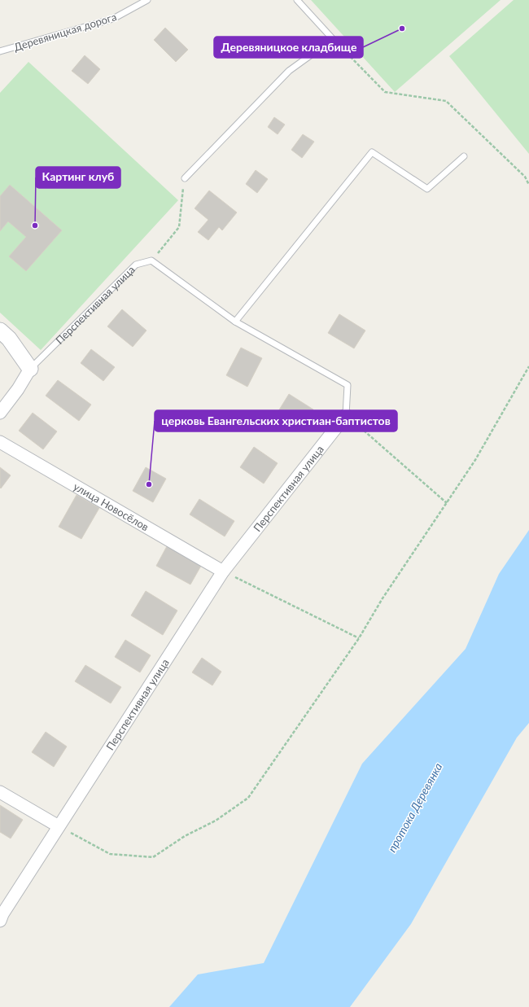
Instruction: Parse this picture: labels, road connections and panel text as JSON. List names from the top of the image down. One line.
{"streets":{"street":["Перспективная улица","улица Новосёлов"],"lane":["Деревяницкая дорога"]},"crossings":[["Перспективная улица","улица Новосёлов"]],"water":["протока Деревянка"],"places":["Деревяницкое кладбище","Картинг клуб","церковь Евангельских христиан-баптистов"]}
